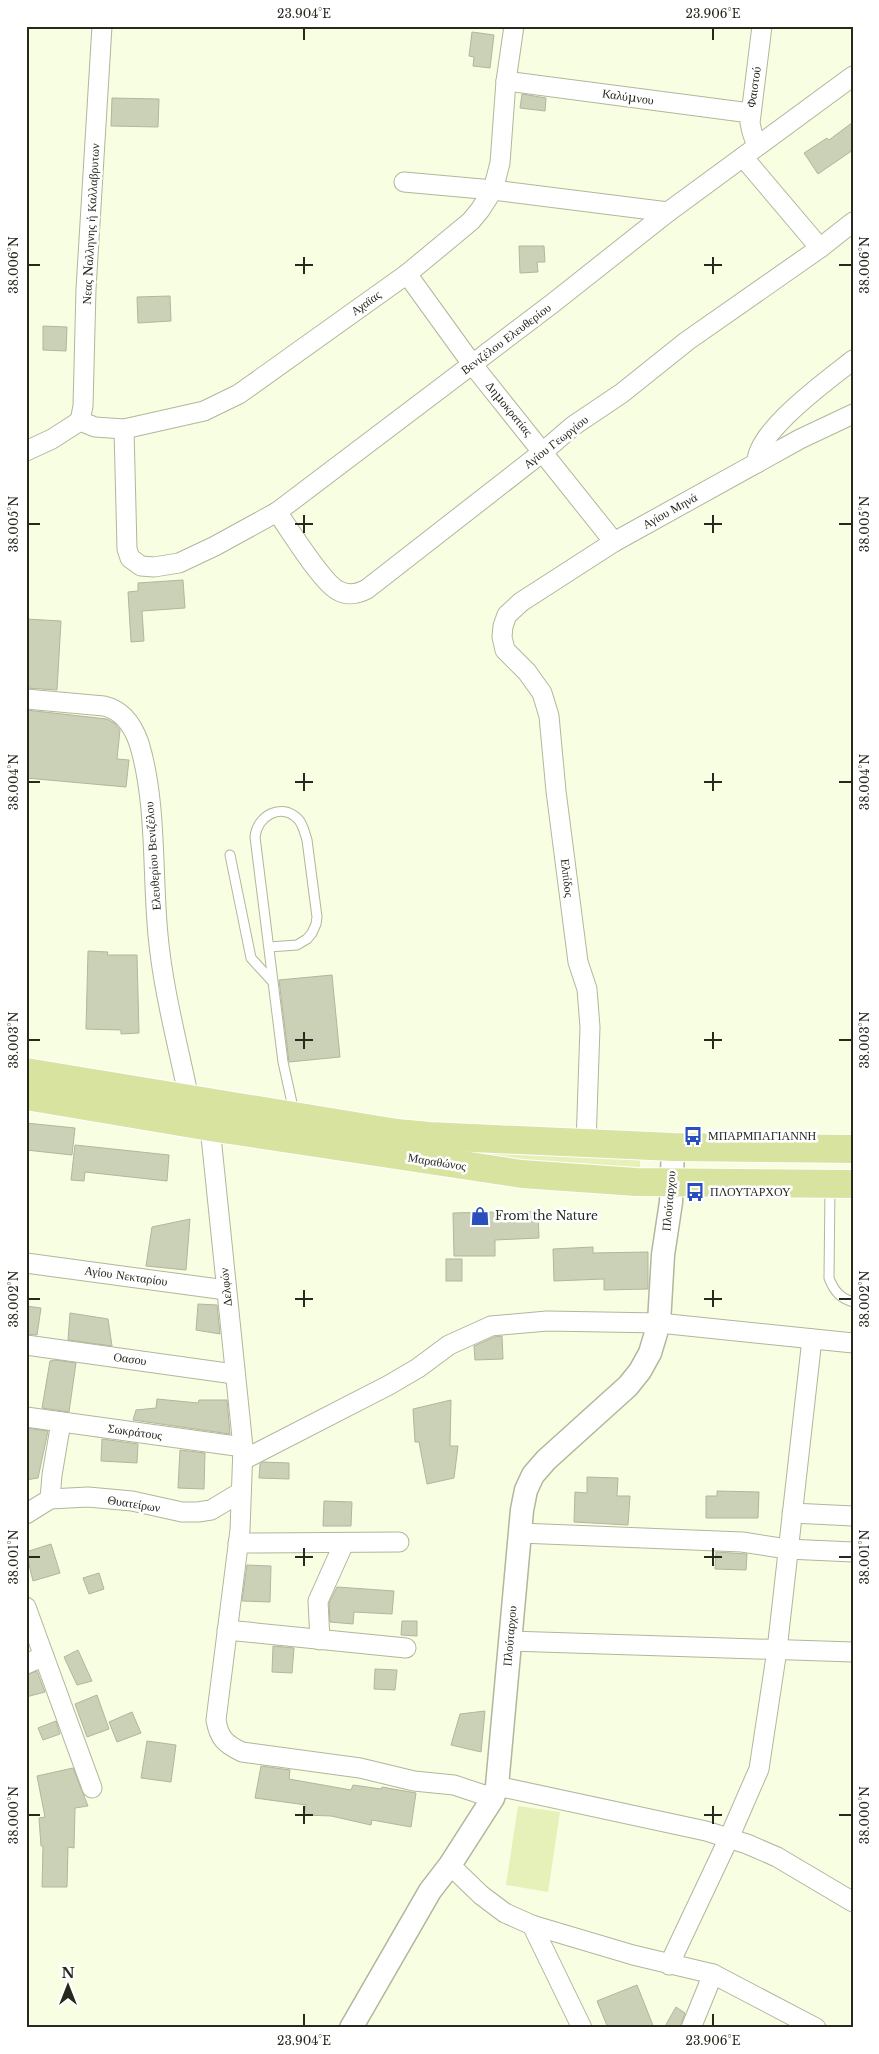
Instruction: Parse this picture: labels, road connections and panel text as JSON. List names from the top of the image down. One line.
{"streets":{"main road":["Μαραθώνος"],"street":["Φαιστού","Καλύμνου","Νεας Nαλληνης ή Καλλαβρυτων","Αχαϊας","Βενιζέλου Ελευθερίου","Δημοκρατίας","Αγίου Γεωργίου","Αγίου Μηνά","Ελευθερίου Βενιζέλου","Ελπίδος","Πλούταρχου","Αγίου Νεκταρίου","Δελφών","Οασου","Σωκράτους","Θυατείρων"]},"crossings":[["Φαιστού","Καλύμνου"],["Φαιστού","Βενιζέλου Ελευθερίου"],["Φαιστού","Αγίου Γεωργίου"],["Καλύμνου","Αχαϊας"],["Νεας Nαλληνης ή Καλλαβρυτων","Αχαϊας"],["Αχαϊας","Βενιζέλου Ελευθερίου"],["Αχαϊας","Δημοκρατίας"],["Βενιζέλου Ελευθερίου","Δημοκρατίας"],["Βενιζέλου Ελευθερίου","Αγίου Γεωργίου"],["Δημοκρατίας","Αγίου Γεωργίου"],["Δημοκρατίας","Αγίου Μηνά"],["Αγίου Μηνά","Ελπίδος"],["Ελευθερίου Βενιζέλου","Μαραθώνος"],["Ελπίδος","Μαραθώνος"],["Μαραθώνος","Πλούταρχου"],["Μαραθώνος","Δελφών"],["Πλούταρχου","Δελφών"],["Αγίου Νεκταρίου","Δελφών"],["Δελφών","Οασου"],["Δελφών","Σωκράτους"],["Δελφών","Θυατείρων"]],"places":{"bus stop":["ΜΠΑΡΜΠΑΓΙΑΝΝΗ","ΠΛΟΥΤΑΡΧΟΥ"],"shop":["From the Nature"]},"north":"top","coordinates":["23.904°E","23.906°E","38.006°N","38.005°N","38.004°N","38.003°N","38.002°N","38.001°N","38.000°N"]}
